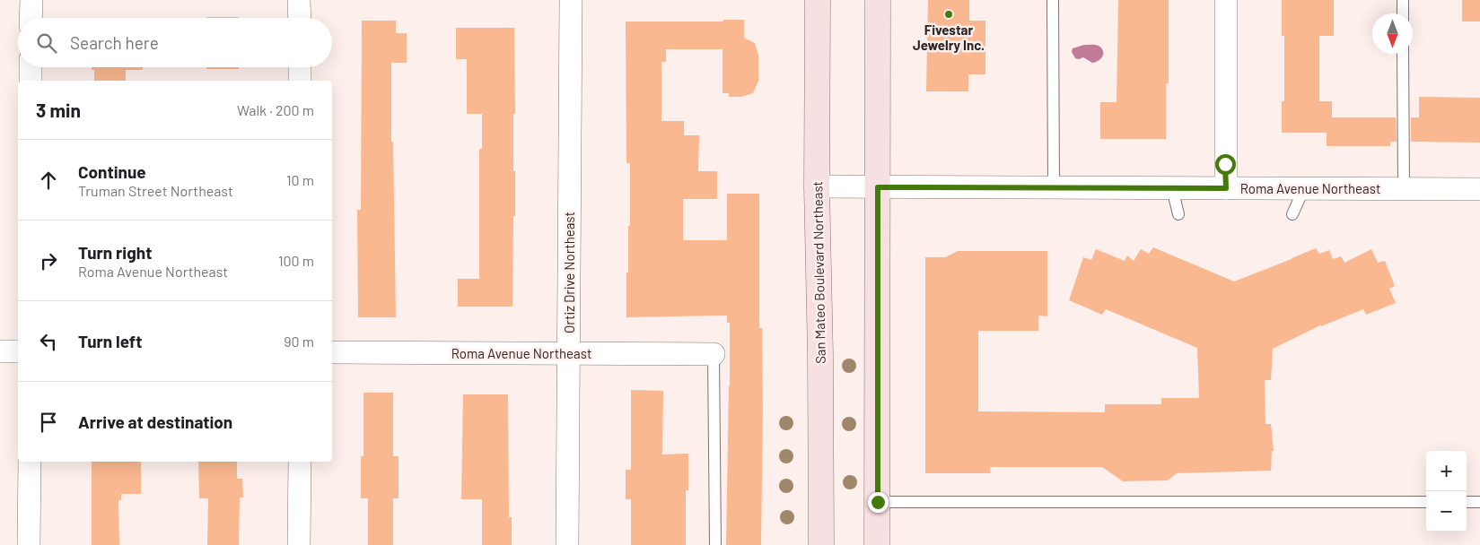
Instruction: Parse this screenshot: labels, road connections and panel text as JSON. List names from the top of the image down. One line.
{"streets":{"main road":["San Mateo Boulevard Northeast"],"street":["Roma Avenue Northeast","Ortiz Drive Northeast"]},"crossings":[["Roma Avenue Northeast","Ortiz Drive Northeast"],["Roma Avenue Northeast","San Mateo Boulevard Northeast"]],"places":["Fivestar Jewelry Inc."],"north":"bottom","page":{"search":"Search here","heading":["3 min","Walk · 200 m"],"list":[["Continue","Truman Street Northeast","10 m"],["Turn right","Roma Avenue Northeast","100 m"],["Turn left","90 m"],"Arrive at destination"],"map_buttons":["+","−"]}}
